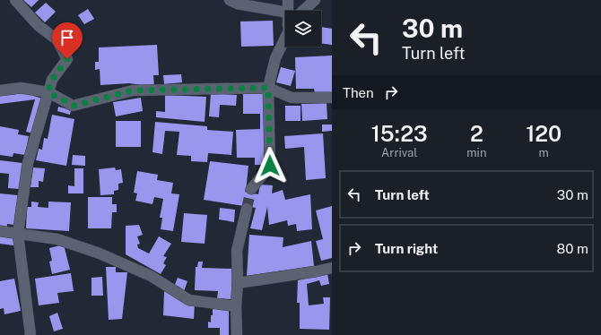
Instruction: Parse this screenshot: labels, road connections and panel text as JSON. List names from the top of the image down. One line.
{"page":{"turn":["30 m","Turn left"],"then":"Then","eta":["15:23","Arrival","2","min","120","m"],"list":[{"name":"Turn left","value":"30 m"},{"name":"Turn right","value":"80 m"}]}}
